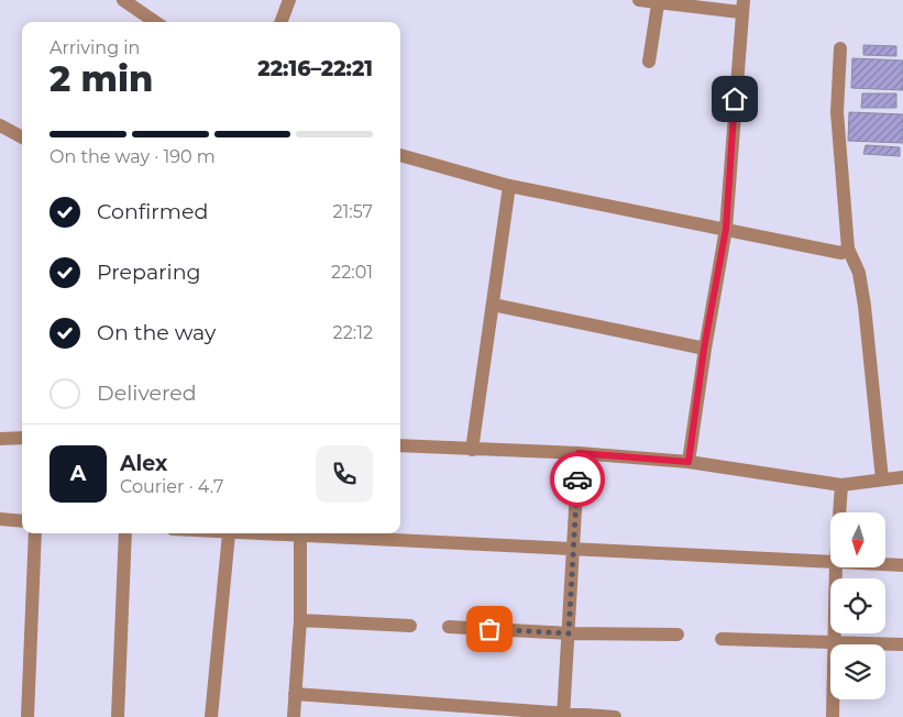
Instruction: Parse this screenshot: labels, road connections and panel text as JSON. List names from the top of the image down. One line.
{"north":"bottom","page":{"heading":["2 min","Arriving in","22:16–22:21"],"panel":["Alex","Courier · 4.7"],"bar":"On the way · 190 m","list":[["Confirmed","21:57"],["Preparing","22:01"],["On the way","22:12"],"Delivered"],"round":"A"}}
